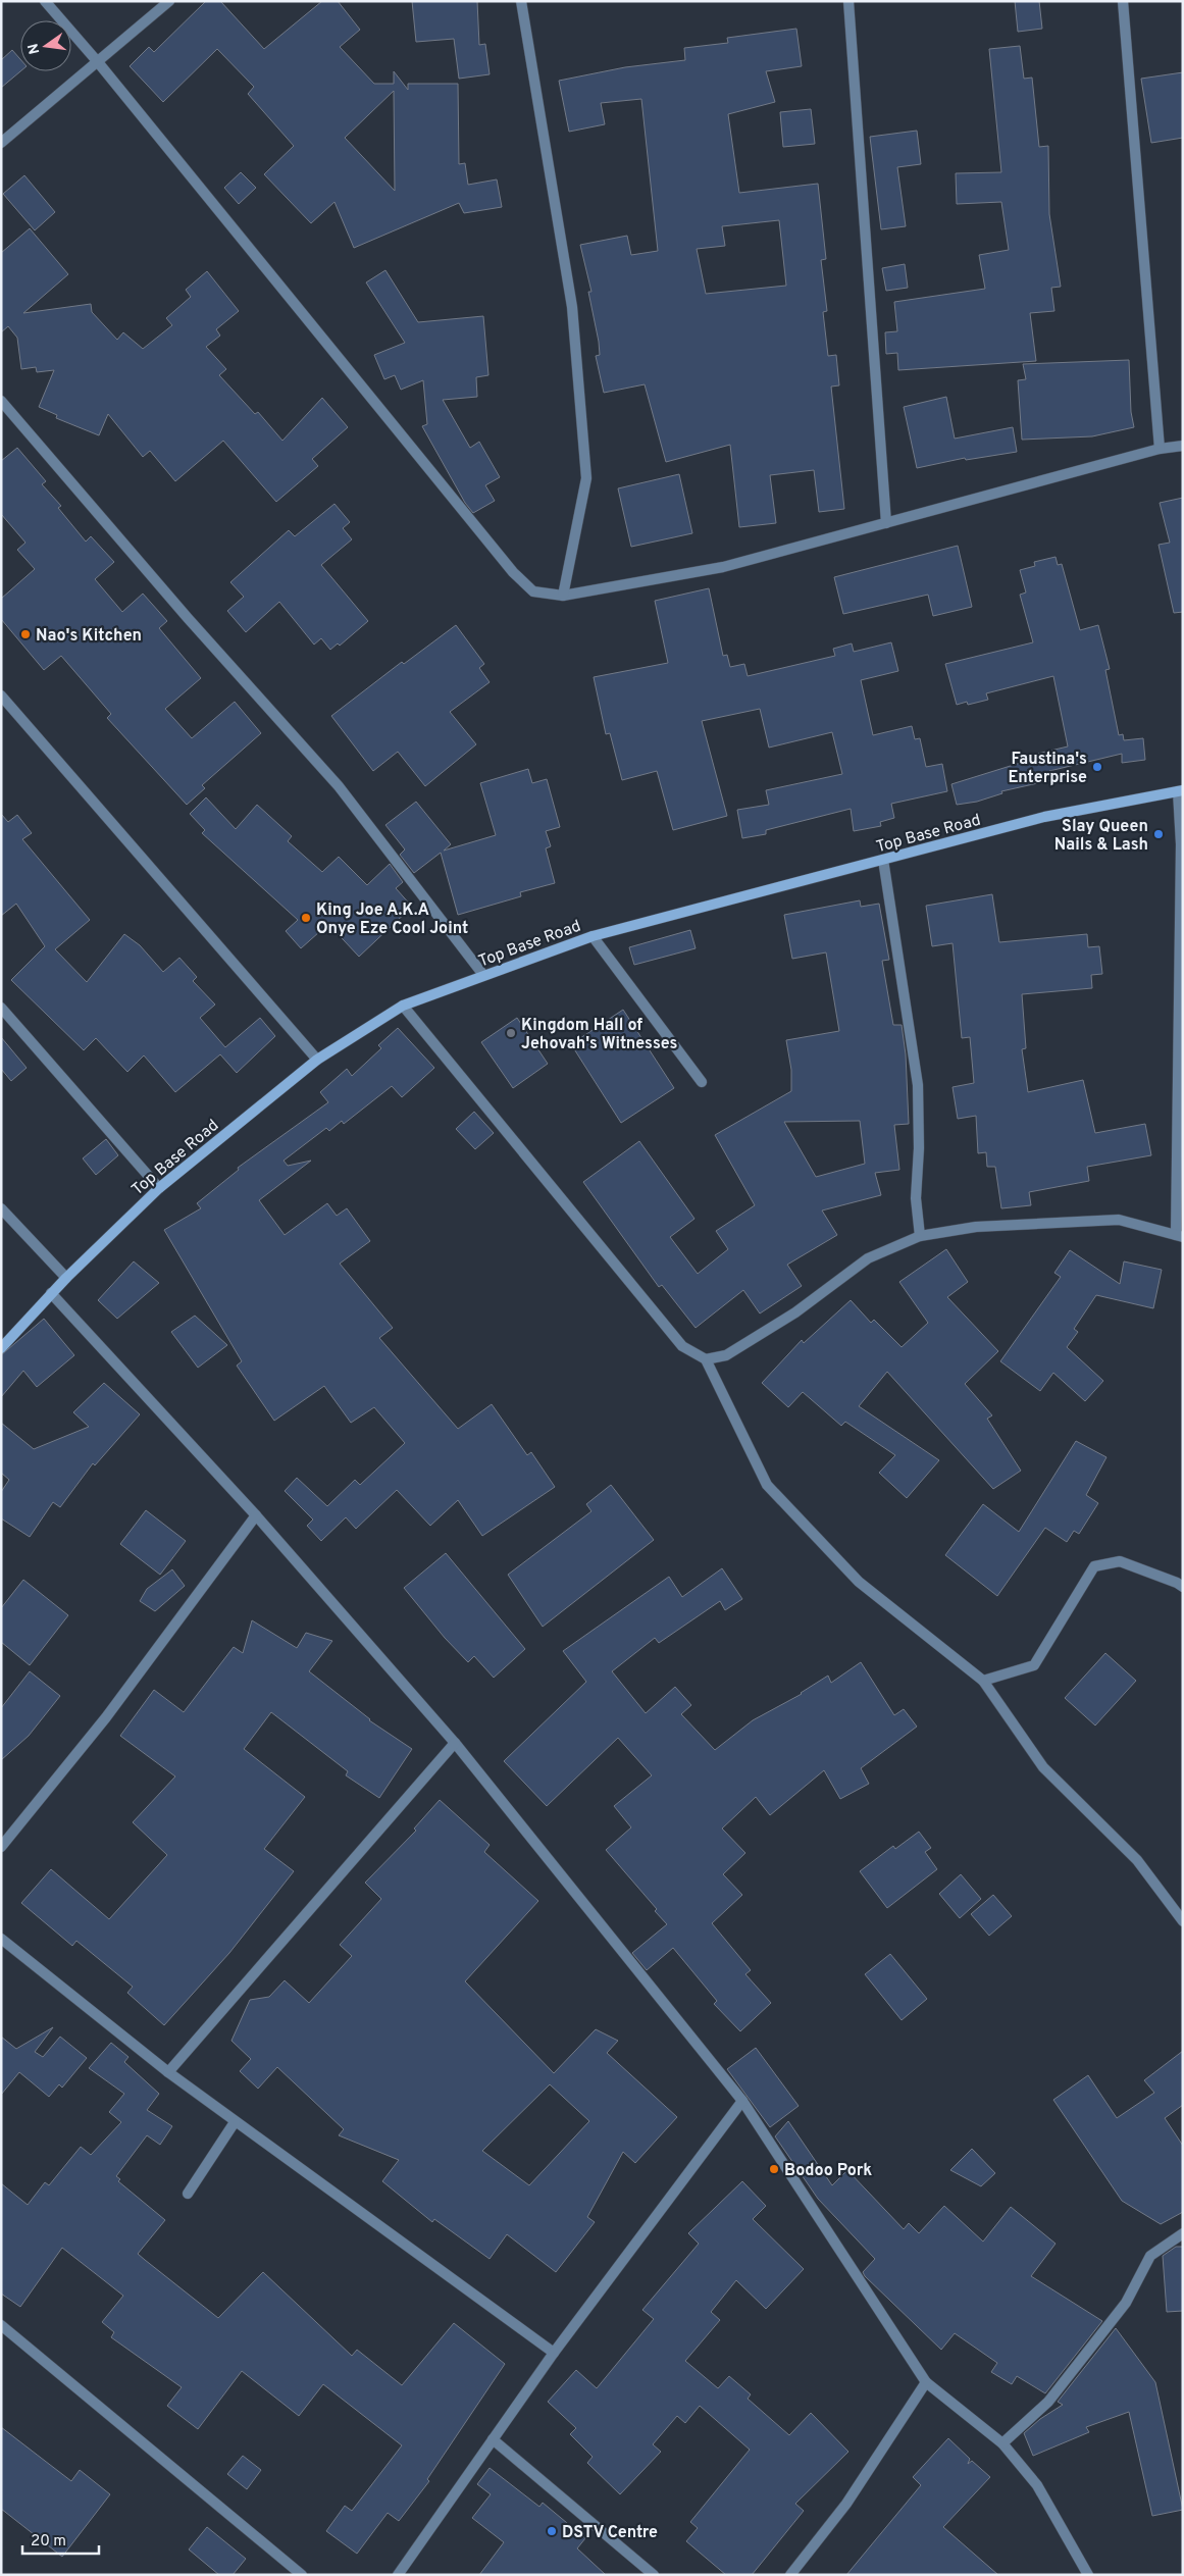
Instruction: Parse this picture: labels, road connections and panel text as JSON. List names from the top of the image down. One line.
{"streets":{"street":["Top Base Road"]},"places":["Nao's Kitchen","Faustina's Enterprise","Slay Queen Nails & Lash","King Joe A.K.A Onye Eze Cool Joint","Kingdom Hall of Jehovah's Witnesses","Bodoo Pork","DSTV Centre"],"scale_bar":"20 m","north":"left"}
